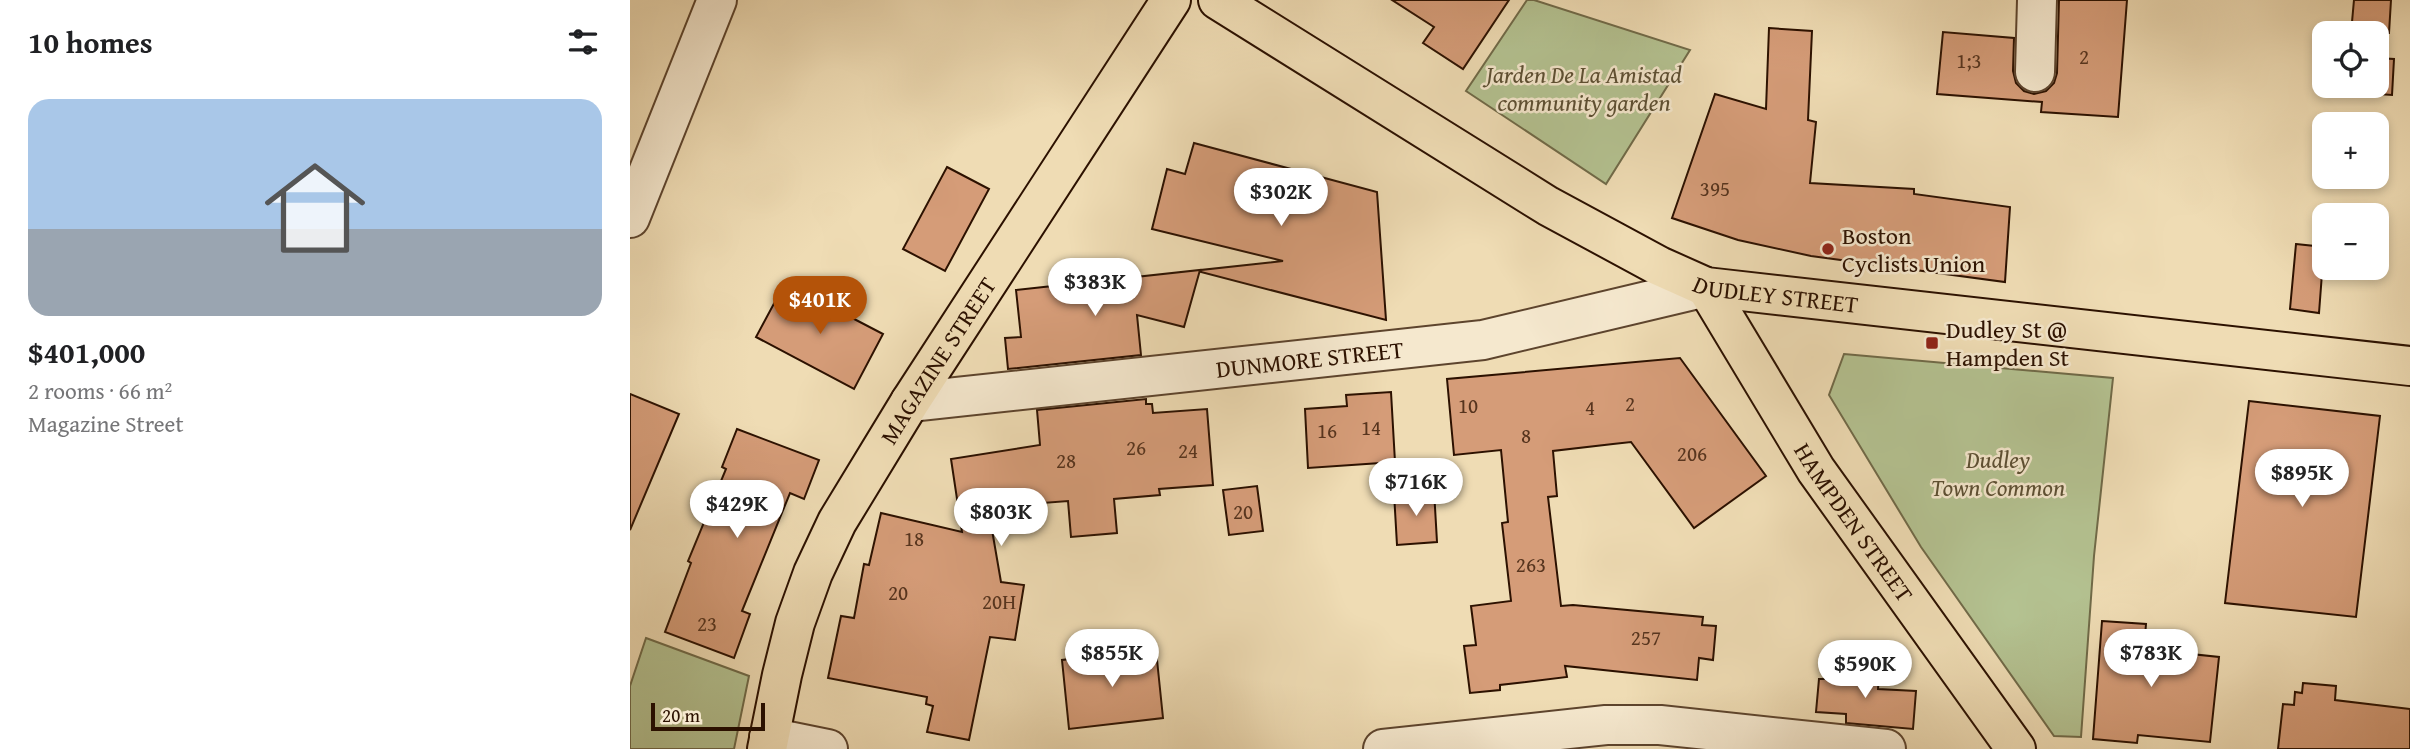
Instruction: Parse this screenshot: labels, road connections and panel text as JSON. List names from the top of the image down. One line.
{"streets":{"main road":["DUDLEY STREET","MAGAZINE STREET","HAMPDEN STREET"],"street":["DUNMORE STREET"]},"crossings":[["DUDLEY STREET","DUNMORE STREET"],["DUDLEY STREET","HAMPDEN STREET"],["DUNMORE STREET","MAGAZINE STREET"],["DUNMORE STREET","HAMPDEN STREET"]],"parks":["Jarden De La Amistad community garden","Dudley Town Common"],"places":{"other":["Boston Cyclists Union"],"transit":["Dudley St @ Hampden St"]},"house_numbers":["2","1;3","395","2","10","4","14","16","8","26","24","206","28","20","18","263","20","20H","23","257"],"scale_bar":"20 m","page":{"heading":"10 homes","map_buttons":["+","−"],"list":[{"name":"$401,000","note":"2 rooms · 66 m² · Magazine Street"}],"price":["$302K","$383K","$401K","$895K","$716K","$429K","$803K","$855K","$783K","$590K"],"scale":"20 m"}}
